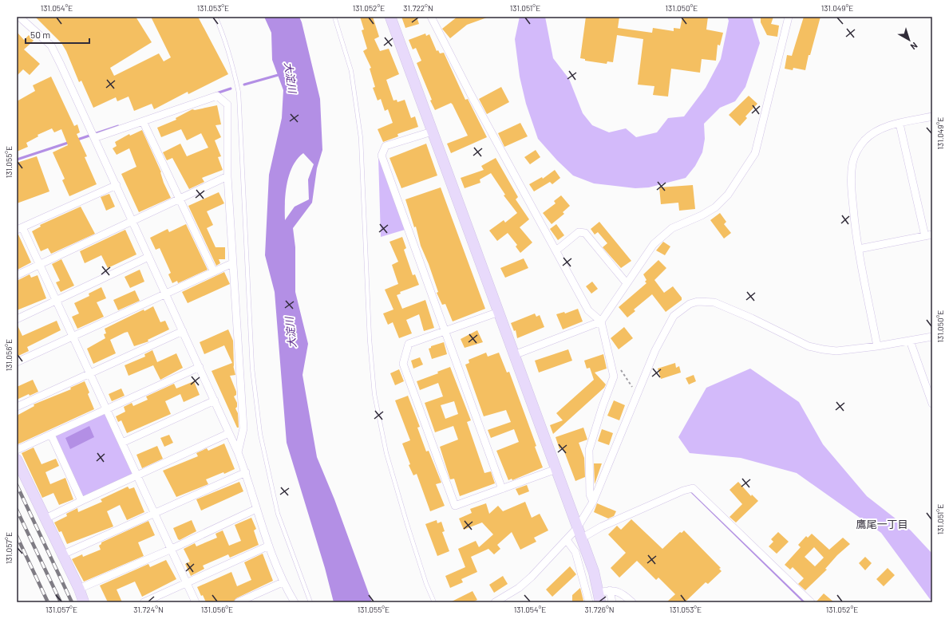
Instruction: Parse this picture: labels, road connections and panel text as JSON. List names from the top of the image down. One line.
{"districts":["鷹尾一丁目"],"water":["大淀川"],"scale_bar":"50 m","north":"bottom right","coordinates":["131.054°E","131.053°E","131.052°E","31.722°N","131.051°E","131.050°E","131.049°E","131.055°E","131.056°E","131.057°E","31.724°N","31.726°N"]}
